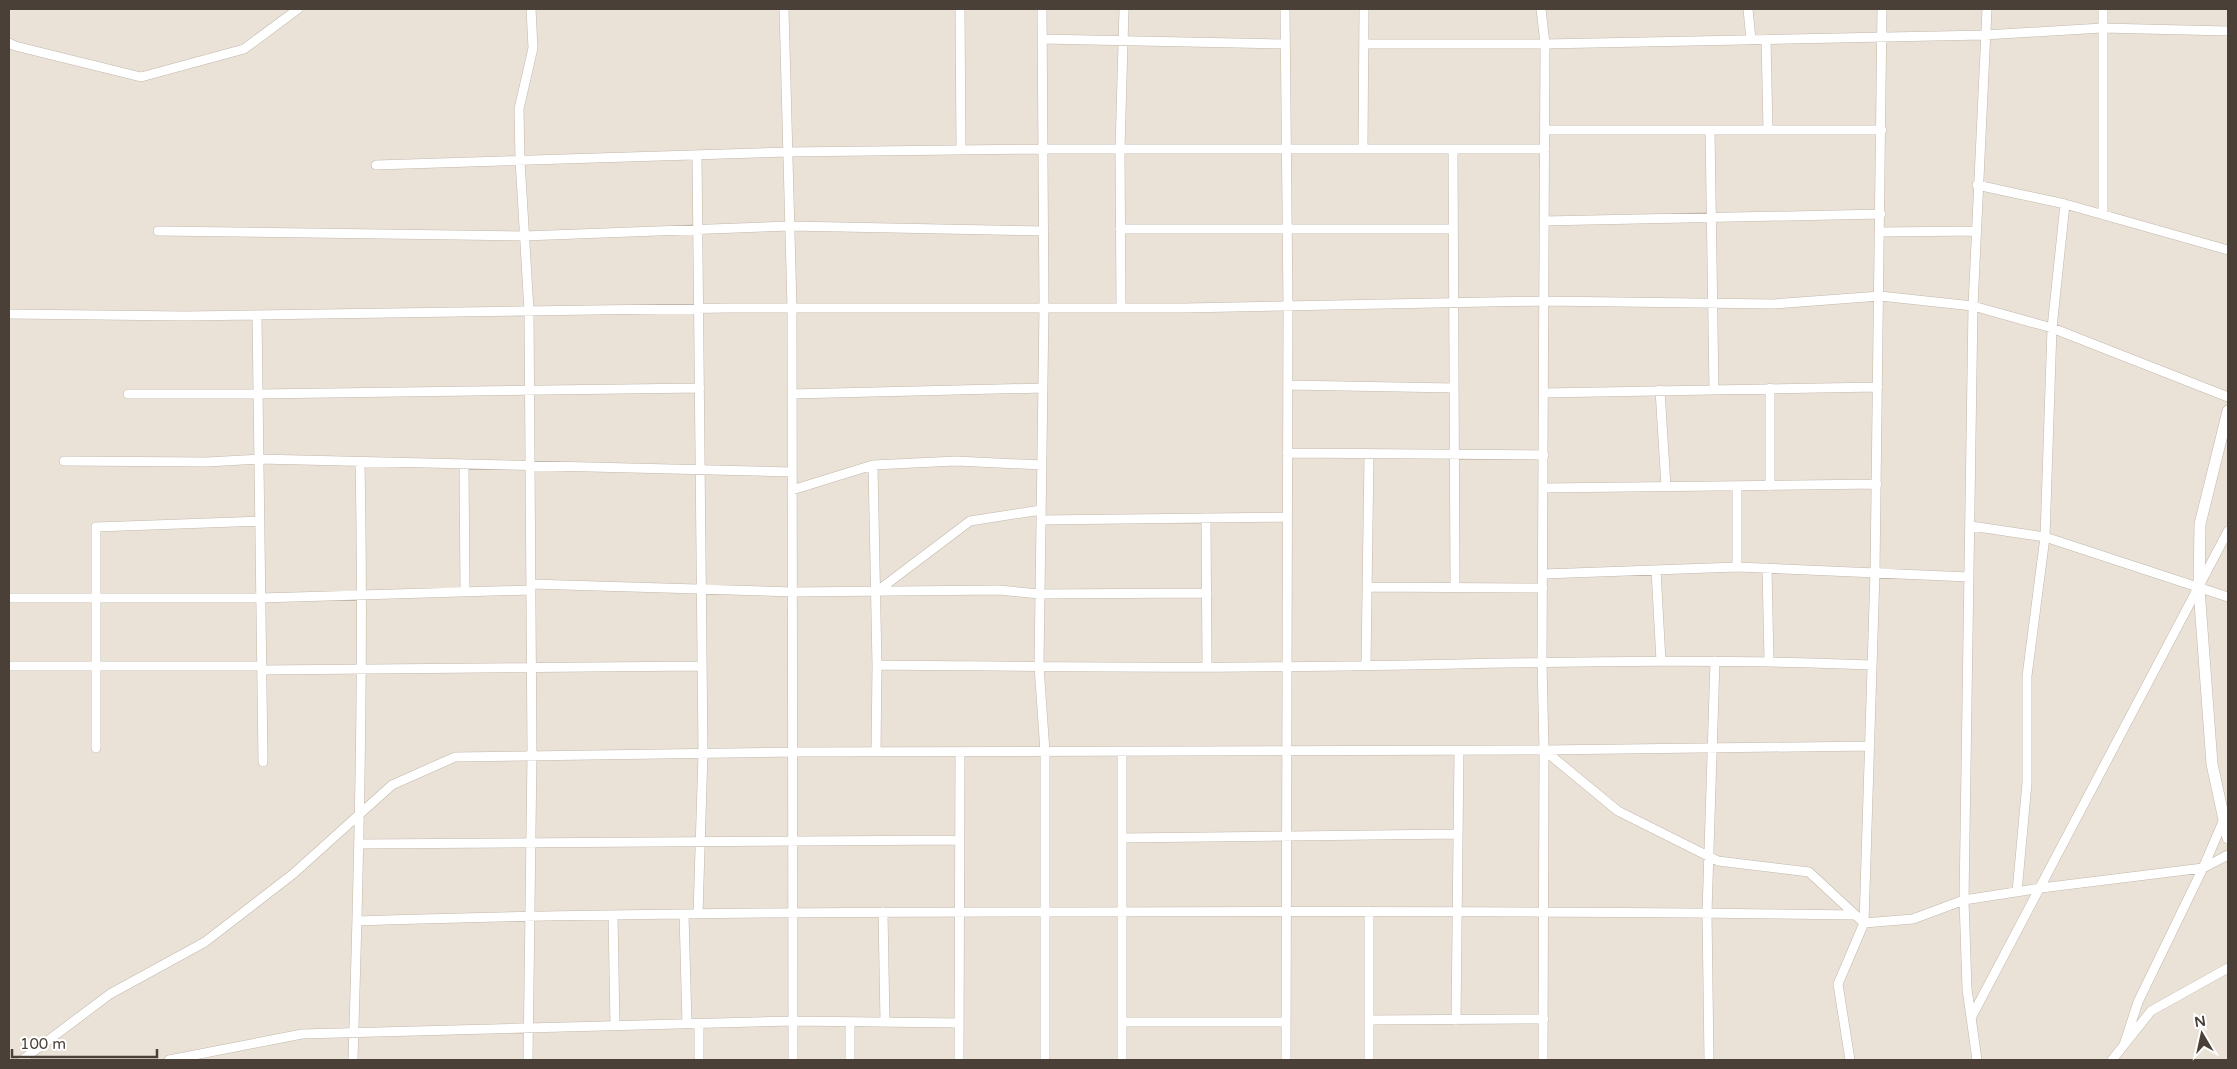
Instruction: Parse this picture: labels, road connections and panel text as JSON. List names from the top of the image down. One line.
{"scale_bar":"100 m","north":"top"}
